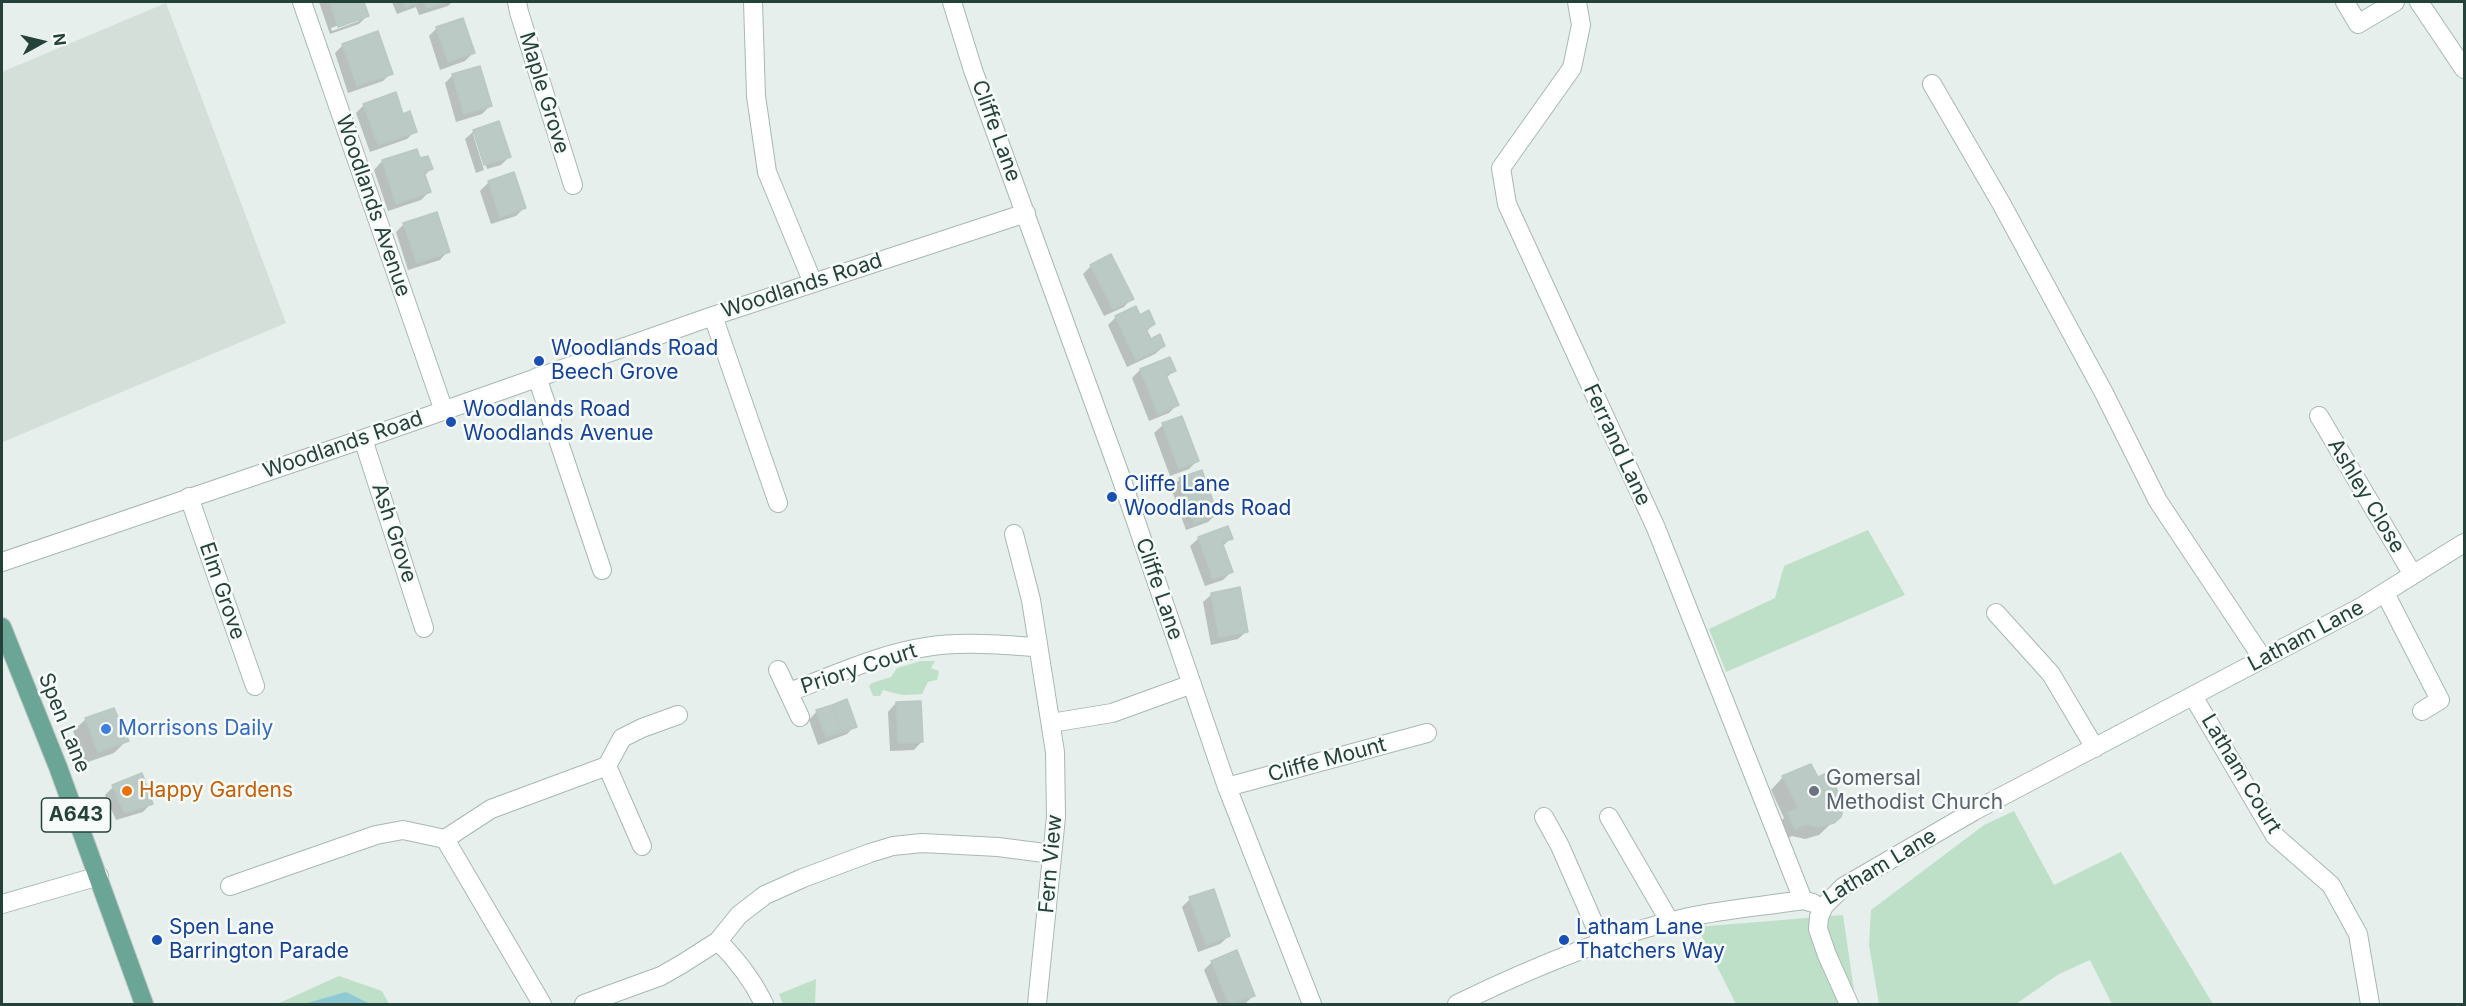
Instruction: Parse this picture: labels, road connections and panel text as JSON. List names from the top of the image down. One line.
{"streets":{"main road":["Spen Lane","A643"],"street":["Maple Grove","Cliffe Lane","Woodlands Avenue","Woodlands Road","Ferrand Lane","Ashley Close","Ash Grove","Elm Grove","Latham Lane","Priory Court","Cliffe Mount","Latham Court","Fern View"]},"crossings":[["Cliffe Lane","Woodlands Road"],["Cliffe Lane","Cliffe Mount"],["Woodlands Avenue","Woodlands Road"],["Woodlands Road","Ash Grove"],["Woodlands Road","Elm Grove"],["Ferrand Lane","Latham Lane"],["Ashley Close","Latham Lane"],["Latham Lane","Latham Court"],["Priory Court","Fern View"]],"places":["Woodlands Road Beech Grove","Woodlands Road Woodlands Avenue","Cliffe Lane Woodlands Road","Morrisons Daily","Happy Gardens","Gomersal Methodist Church","Spen Lane Barrington Parade","Latham Lane Thatchers Way"],"north":"right"}
